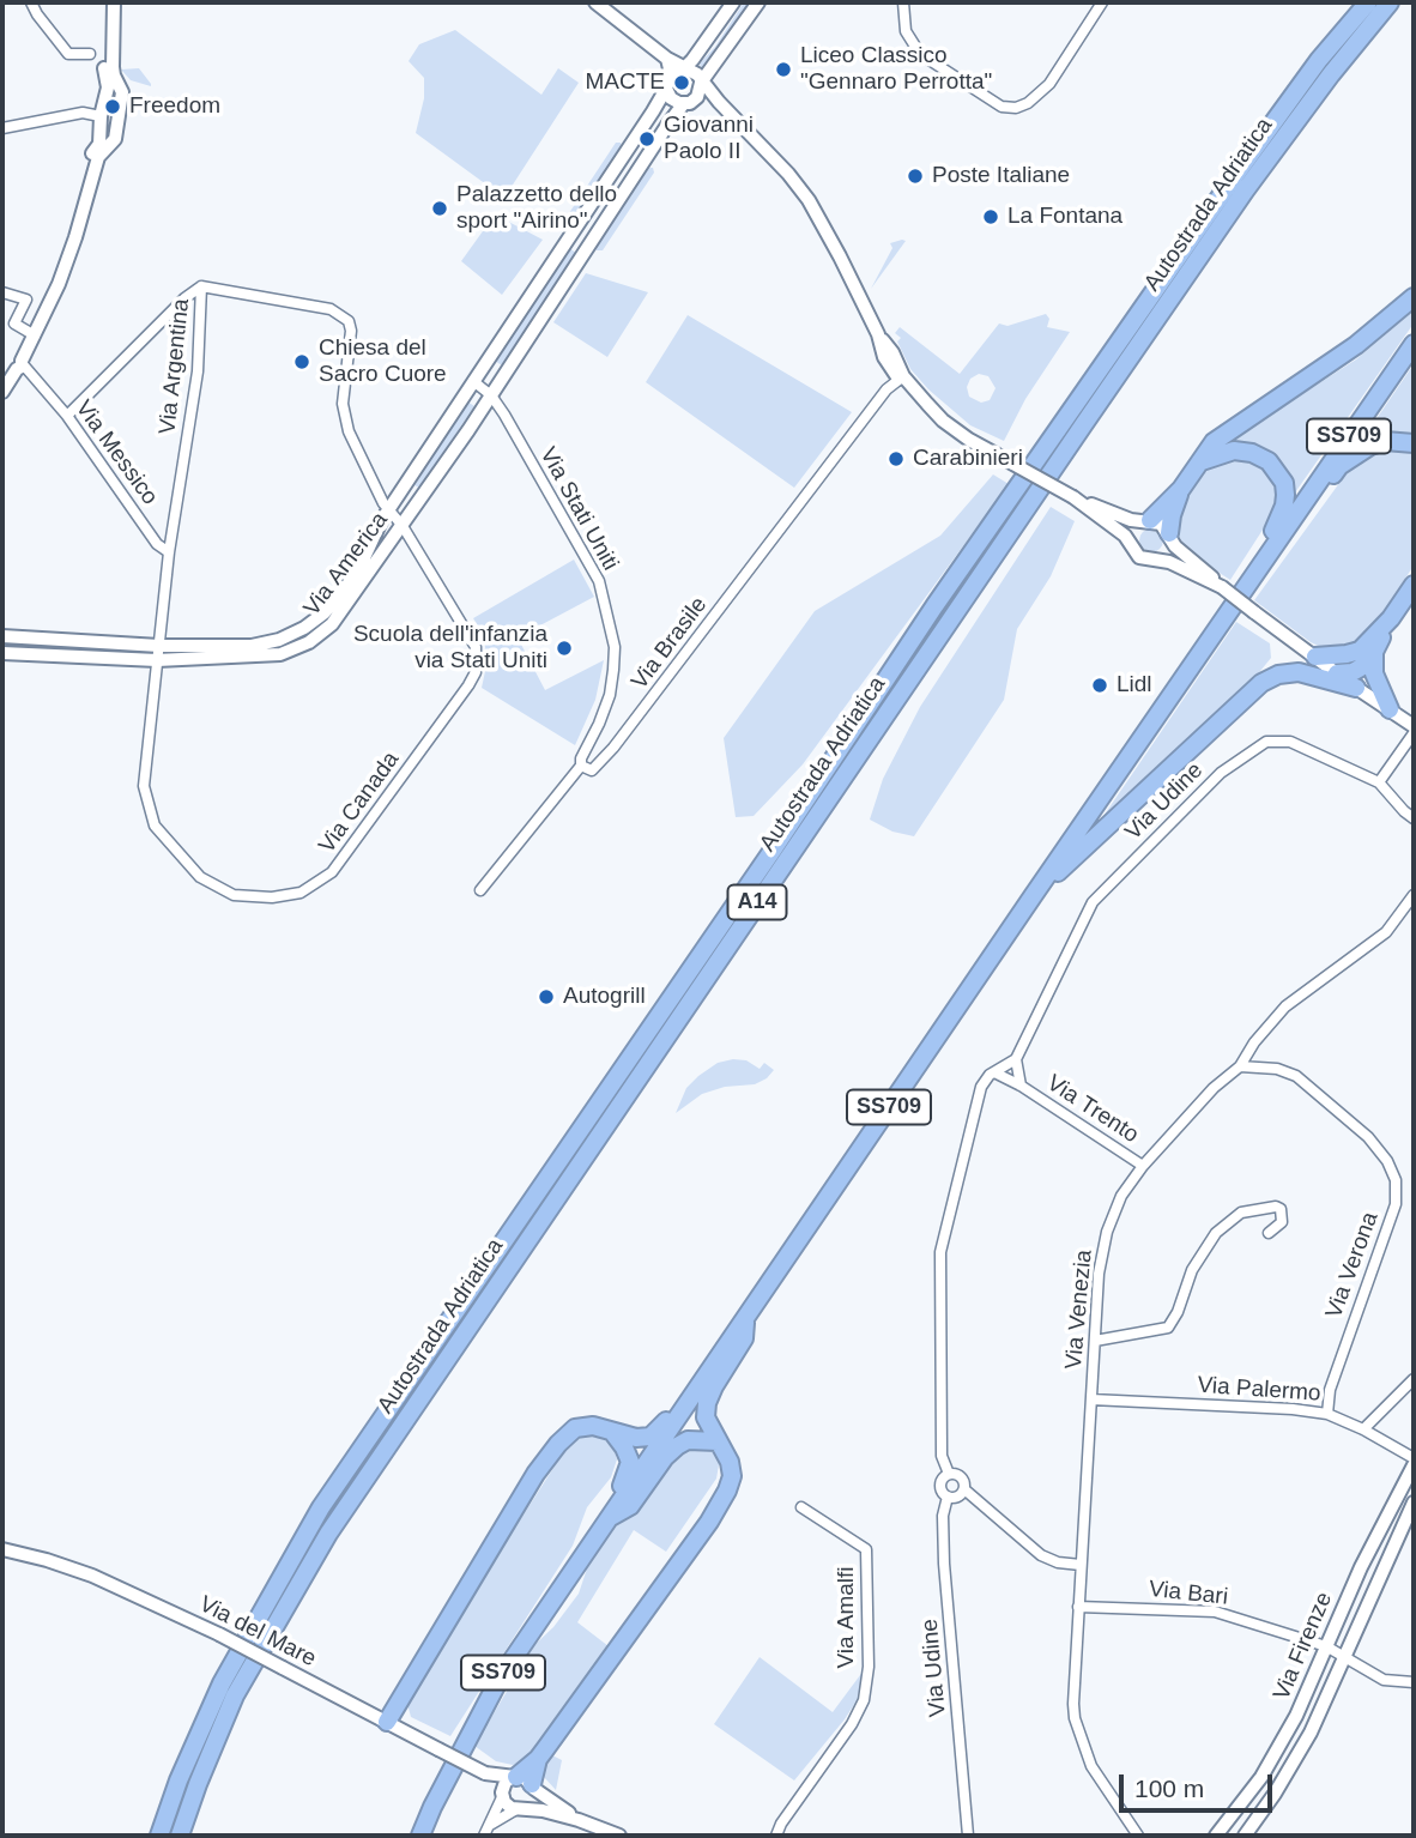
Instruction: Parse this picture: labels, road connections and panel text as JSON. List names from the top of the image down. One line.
{"streets":{"highway":["Autostrada Adriatica","SS709","A14"],"street":["Via Argentina","Via Messico","Via Stati Uniti","Via America","Via Brasile","Via Udine","Via Canada","Via Trento","Via Verona","Via Venezia","Via Palermo","Via Bari","Via Amalfi","Via del Mare","Via Firenze"]},"crossings":[["Autostrada Adriatica","Via del Mare"],["Via Argentina","Via Messico"],["Via Argentina","Via America"],["Via Argentina","Via Canada"],["Via Stati Uniti","Via America"],["Via Stati Uniti","Via Brasile"],["Via America","Via Canada"],["Via Trento","Via Venezia"],["Via Verona","Via Venezia"],["Via Verona","Via Palermo"],["Via Venezia","Via Palermo"],["Via Venezia","Via Bari"],["Via Bari","Via Firenze"]],"places":["Liceo Classico \"Gennaro Perrotta\"","MACTE","Freedom","Giovanni Paolo II","Poste Italiane","Palazzetto dello sport \"Airino\"","La Fontana","Chiesa del Sacro Cuore","Carabinieri","Scuola dell'infanzia via Stati Uniti","Lidl","Autogrill"],"scale_bar":"100 m"}
